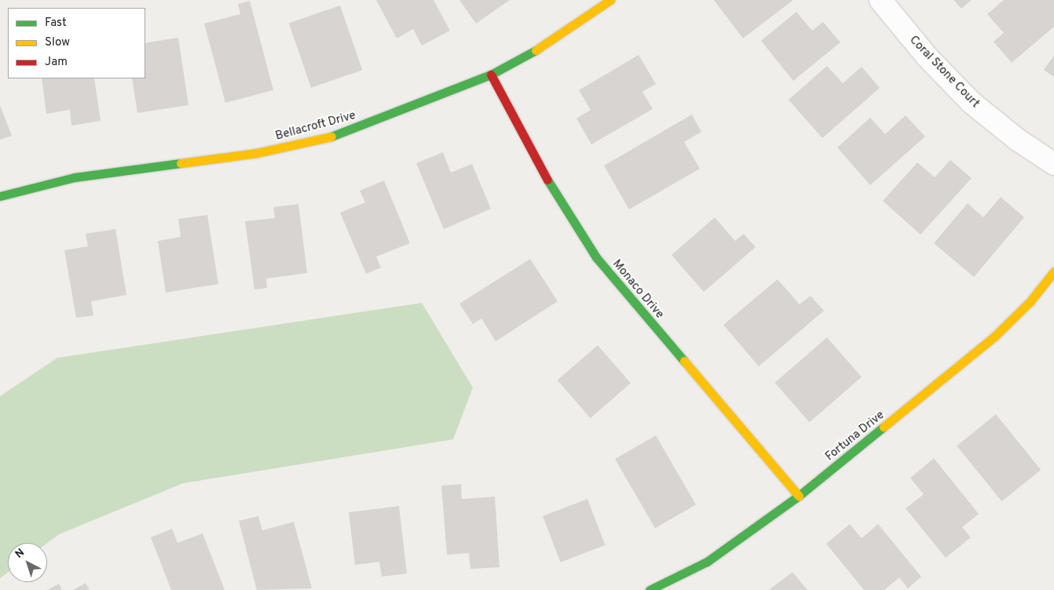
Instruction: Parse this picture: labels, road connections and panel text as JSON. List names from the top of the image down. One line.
{"streets":{"street":["Coral Stone Court","Bellacroft Drive","Monaco Drive","Fortuna Drive"]},"crossings":[["Bellacroft Drive","Monaco Drive"],["Monaco Drive","Fortuna Drive"]],"legend":["Fast","Slow","Jam"],"north":"top left"}
